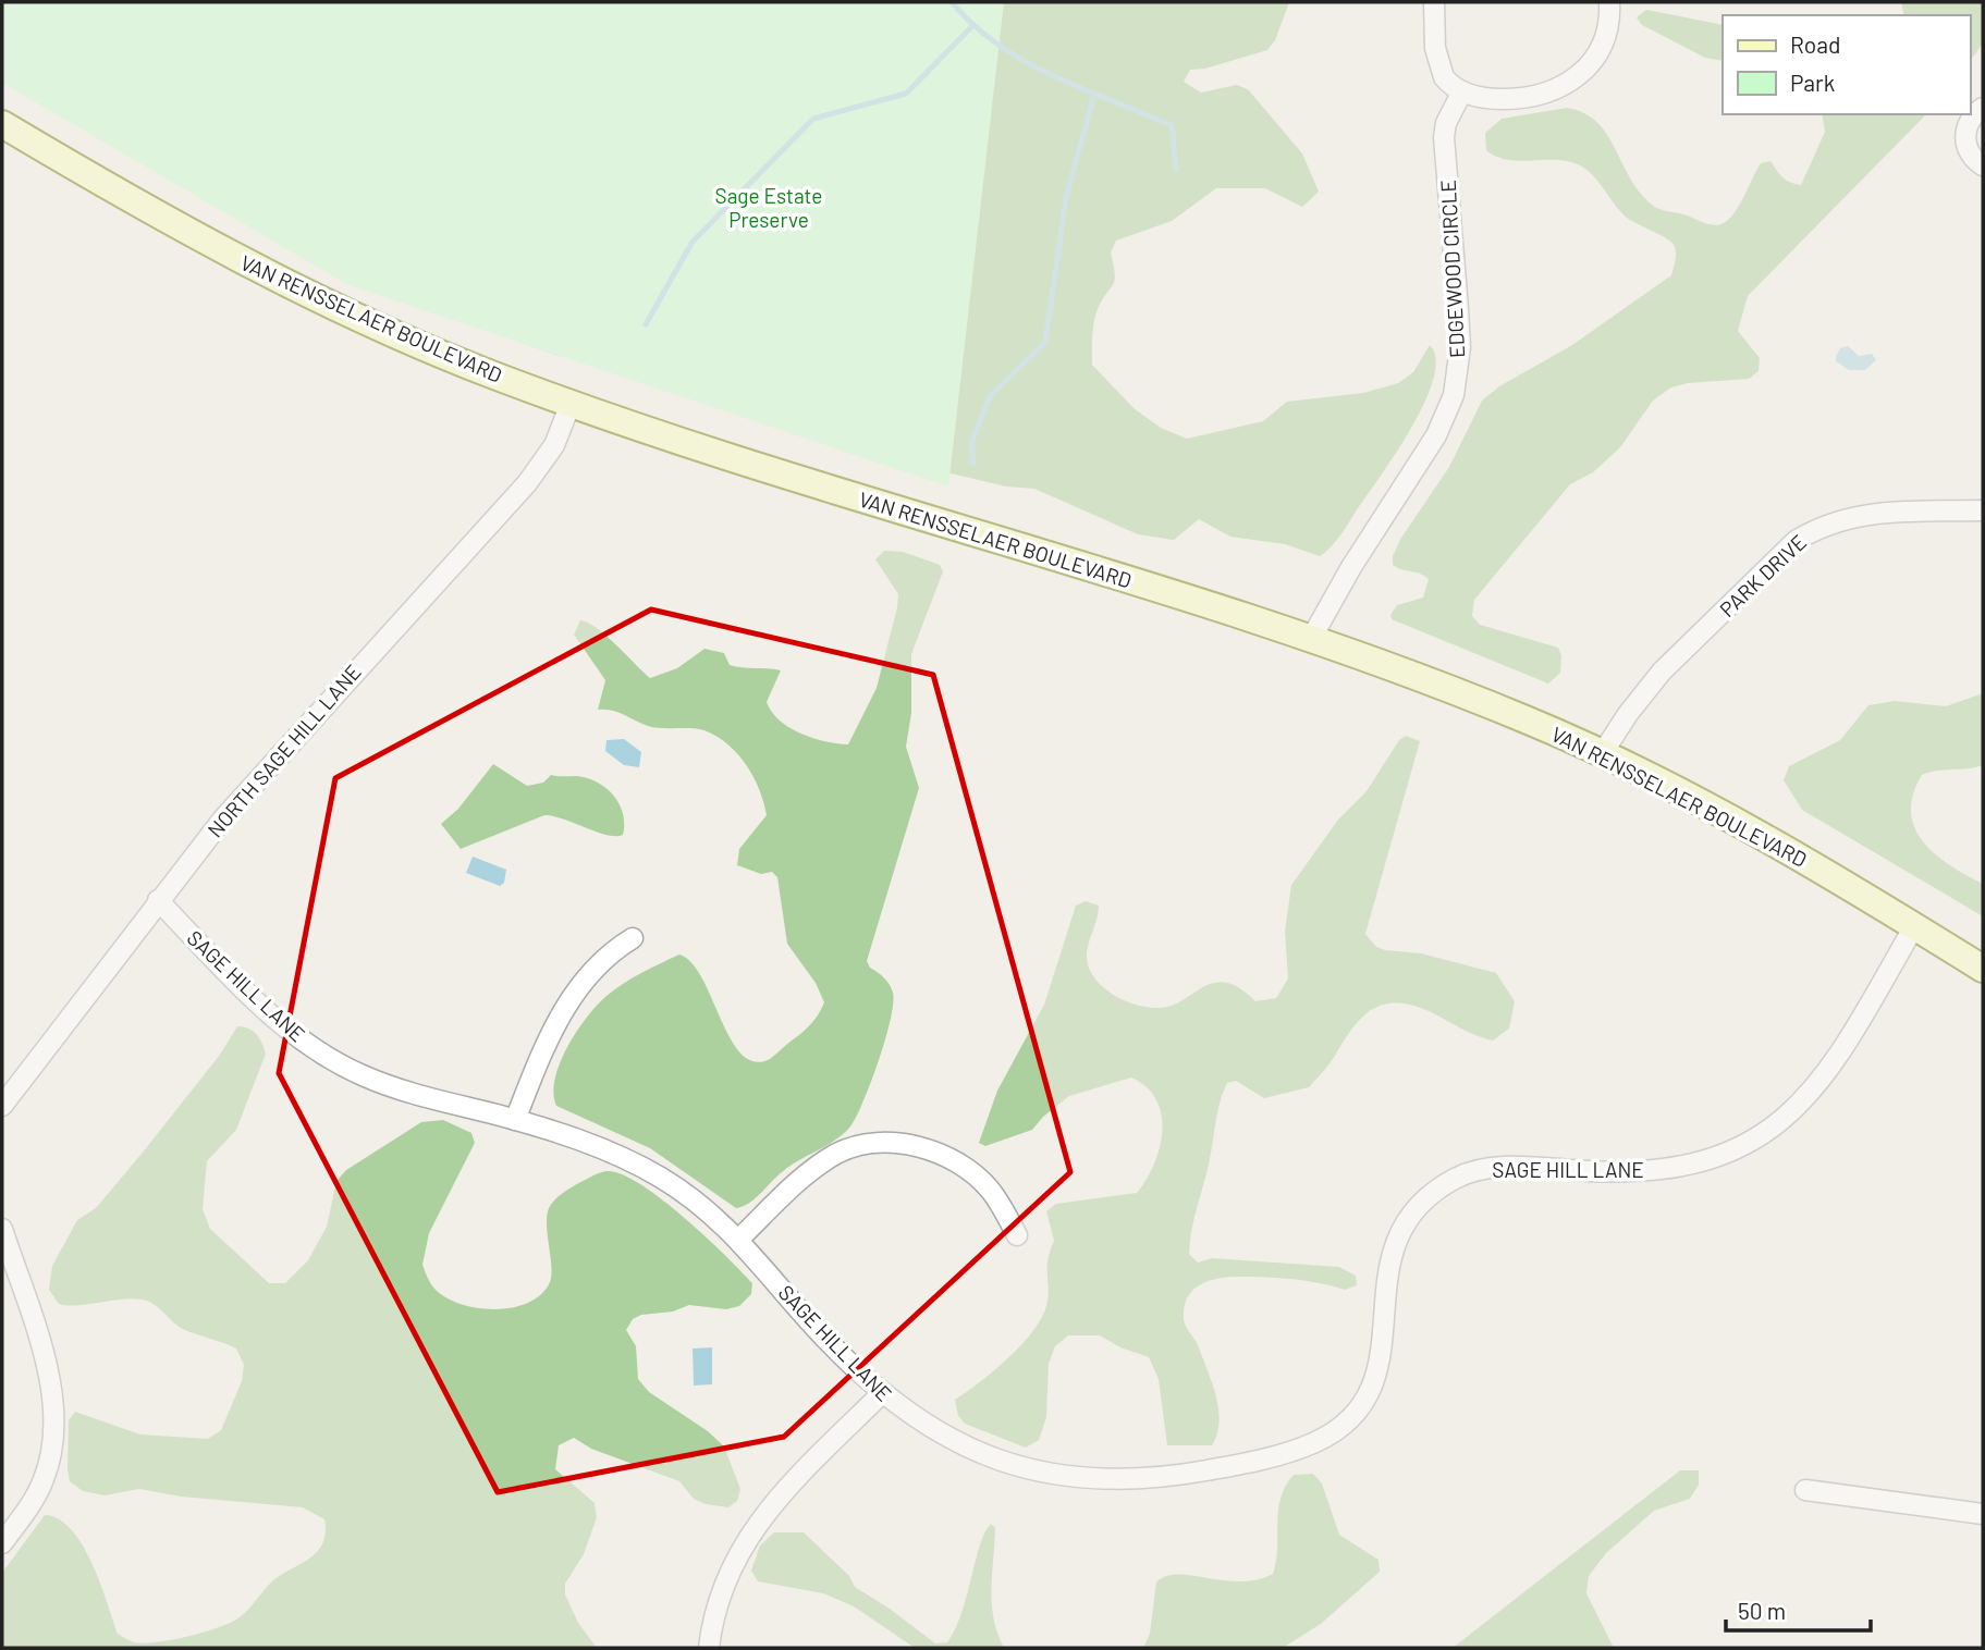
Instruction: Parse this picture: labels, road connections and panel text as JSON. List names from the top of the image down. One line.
{"streets":{"main road":["VAN RENSSELAER BOULEVARD"],"street":["EDGEWOOD CIRCLE","PARK DRIVE","NORTH SAGE HILL LANE","SAGE HILL LANE"]},"crossings":[["EDGEWOOD CIRCLE","VAN RENSSELAER BOULEVARD"],["VAN RENSSELAER BOULEVARD","PARK DRIVE"],["VAN RENSSELAER BOULEVARD","NORTH SAGE HILL LANE"],["VAN RENSSELAER BOULEVARD","SAGE HILL LANE"],["NORTH SAGE HILL LANE","SAGE HILL LANE"]],"parks":["Sage Estate Preserve"],"legend":["Road","Park"],"scale_bar":"50 m"}
